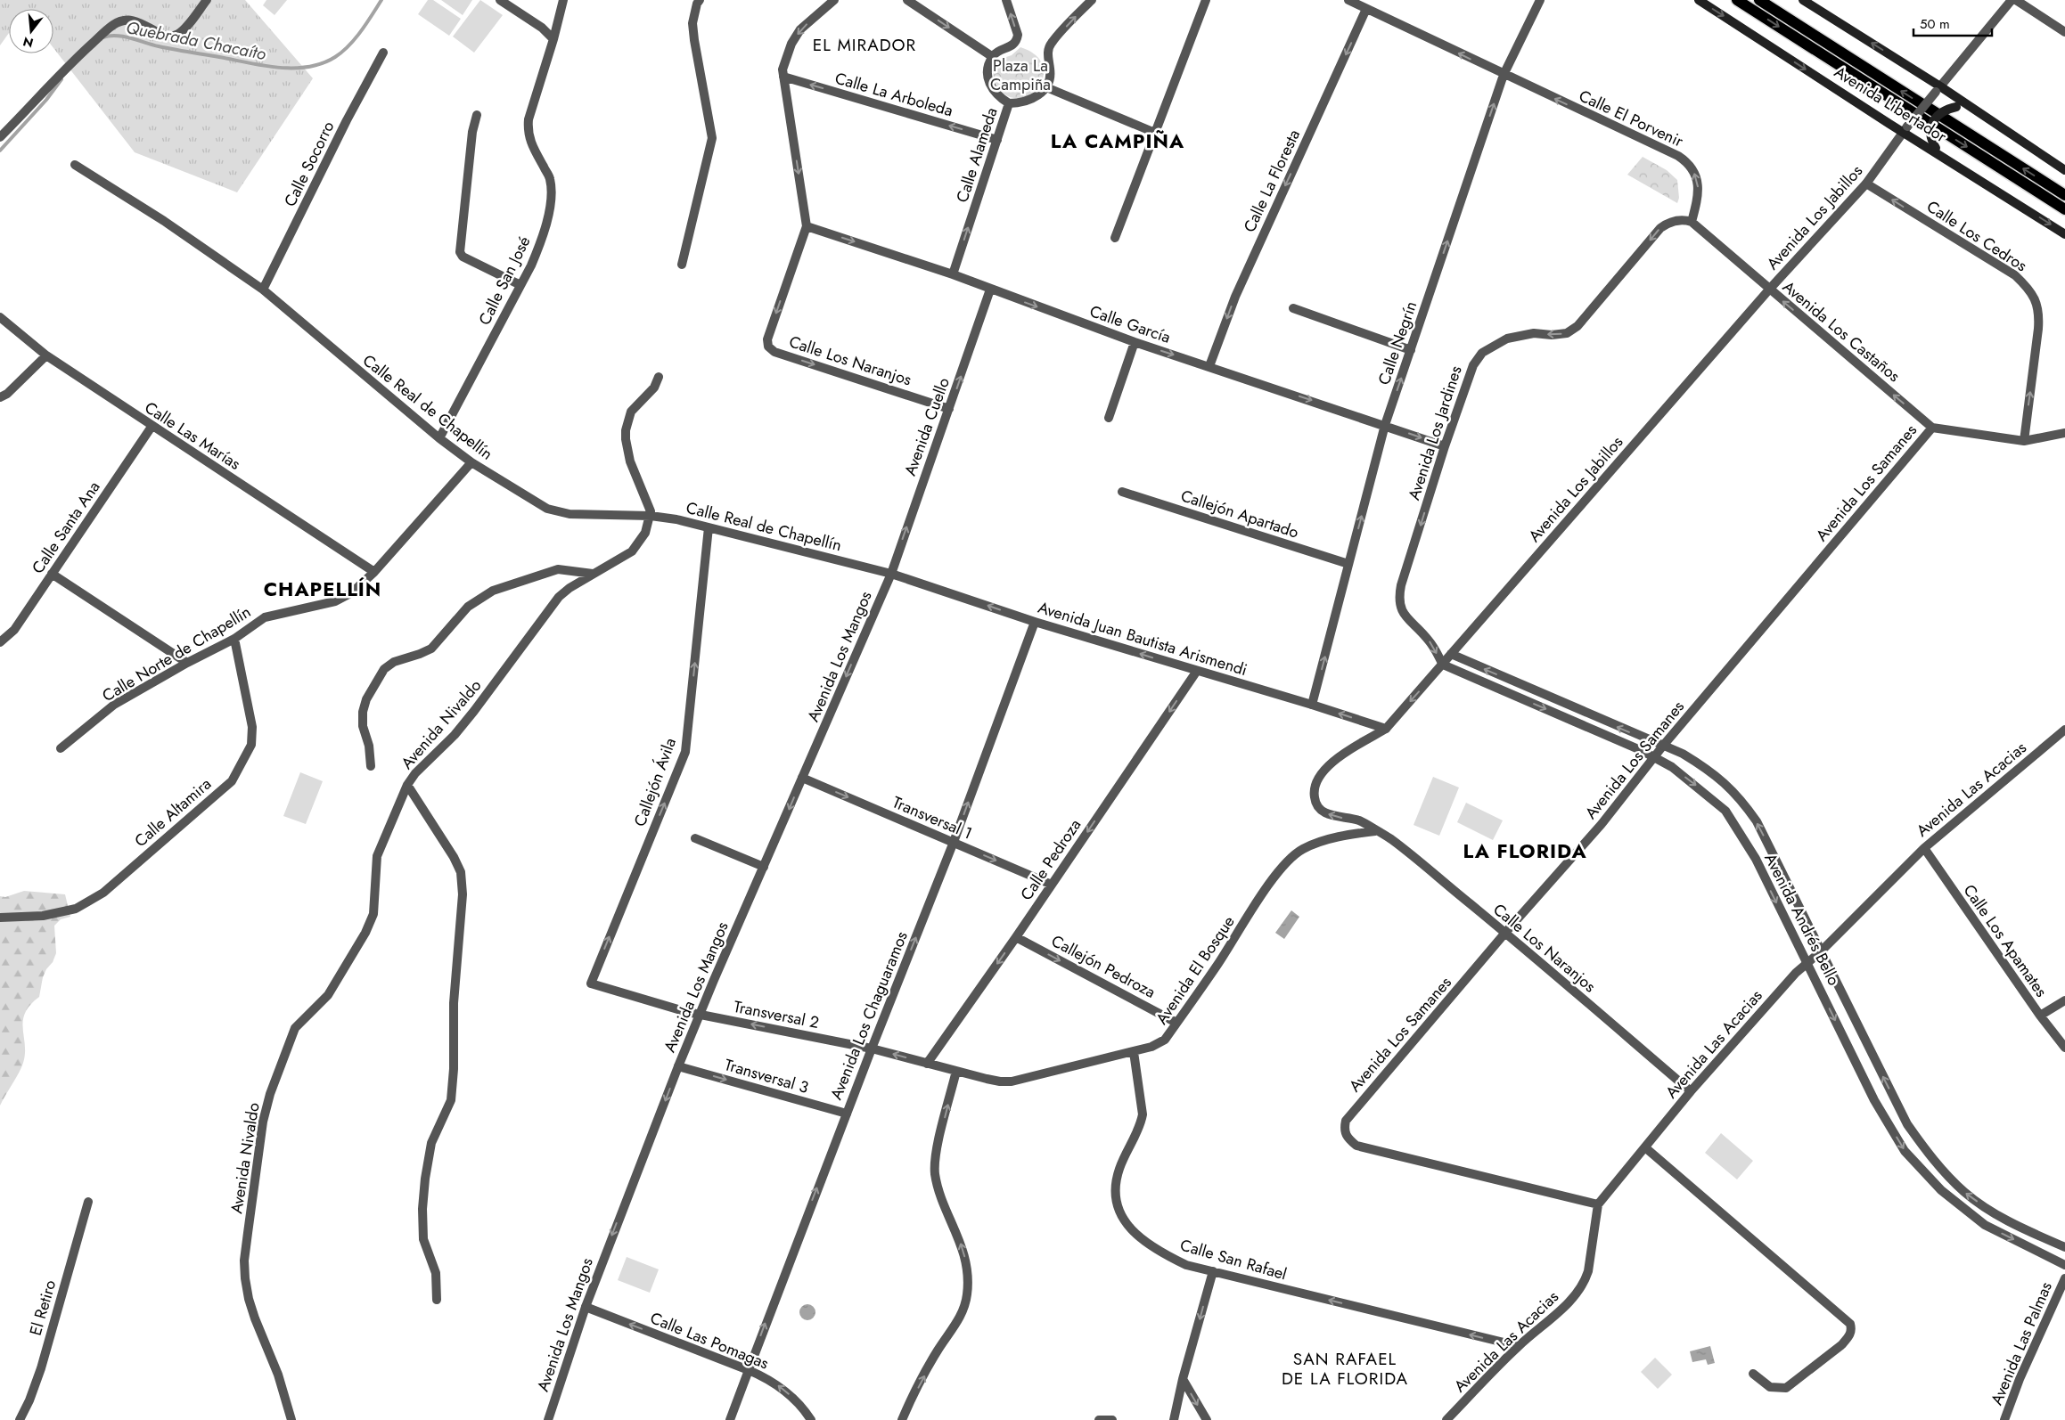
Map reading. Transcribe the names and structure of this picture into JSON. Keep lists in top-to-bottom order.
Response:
{
  "streets": {
    "main road": ["Avenida Libertador"],
    "street": [
      "Calle La Arboleda",
      "Calle El Porvenir",
      "Calle Alameda",
      "Calle Socorro",
      "Calle La Floresta",
      "Avenida Los Jabillos",
      "Calle Los Cedros",
      "Calle San José",
      "Calle García",
      "Avenida Los Castaños",
      "Calle Negrín",
      "Calle Los Naranjos",
      "Calle Real de Chapellín",
      "Avenida Cuello",
      "Avenida Los Jardines",
      "Calle Las Marías",
      "Avenida Los Samanes",
      "Callejón Apartado",
      "Calle Santa Ana",
      "Avenida Juan Bautista Arismendi",
      "Calle Norte de Chapellín",
      "Avenida Los Mangos",
      "Avenida Nivaldo",
      "Callejón Ávila",
      "Avenida Las Acacias",
      "Calle Altamira",
      "Transversal 1",
      "Calle Pedroza",
      "Avenida Andrés Bello",
      "Calle Los Apamates",
      "Callejón Pedroza",
      "Avenida El Bosque",
      "Transversal 2",
      "Avenida Los Chaguaramos",
      "Transversal 3",
      "Calle San Rafael",
      "El Retiro",
      "Calle Las Pomagas",
      "Avenida Las Palmas"
    ]
  },
  "crossings": [
    ["Calle La Arboleda", "Calle Alameda"],
    ["Avenida Libertador", "Avenida Los Jabillos"],
    ["Calle El Porvenir", "Calle La Floresta"],
    ["Calle El Porvenir", "Avenida Los Castaños"],
    ["Calle El Porvenir", "Calle Negrín"],
    ["Calle El Porvenir", "Avenida Los Jardines"],
    ["Calle Alameda", "Calle García"],
    ["Calle Socorro", "Calle Real de Chapellín"],
    ["Calle La Floresta", "Calle García"],
    ["Avenida Los Jabillos", "Calle Los Cedros"],
    ["Avenida Los Jabillos", "Avenida Los Castaños"],
    ["Avenida Los Jabillos", "Calle Los Naranjos"],
    ["Avenida Los Jabillos", "Avenida Los Jardines"],
    ["Avenida Los Jabillos", "Avenida Juan Bautista Arismendi"],
    ["Avenida Los Jabillos", "Avenida Andrés Bello"],
    ["Avenida Los Jabillos", "Avenida El Bosque"],
    ["Calle Los Cedros", "Avenida Los Samanes"],
    ["Calle San José", "Calle Real de Chapellín"],
    ["Calle García", "Calle Negrín"],
    ["Calle García", "Calle Los Naranjos"],
    ["Calle García", "Avenida Cuello"],
    ["Calle García", "Avenida Los Jardines"],
    ["Avenida Los Castaños", "Avenida Los Jardines"],
    ["Avenida Los Castaños", "Avenida Los Samanes"],
    ["Calle Negrín", "Callejón Apartado"],
    ["Calle Negrín", "Avenida Juan Bautista Arismendi"],
    ["Calle Los Naranjos", "Avenida Cuello"],
    ["Calle Los Naranjos", "Avenida Los Samanes"],
    ["Calle Los Naranjos", "Avenida Las Acacias"],
    ["Calle Los Naranjos", "Avenida El Bosque"],
    ["Calle Real de Chapellín", "Avenida Cuello"],
    ["Calle Real de Chapellín", "Avenida Juan Bautista Arismendi"],
    ["Calle Real de Chapellín", "Calle Norte de Chapellín"],
    ["Calle Real de Chapellín", "Avenida Los Mangos"],
    ["Calle Real de Chapellín", "Avenida Nivaldo"],
    ["Calle Real de Chapellín", "Callejón Ávila"],
    ["Avenida Cuello", "Avenida Juan Bautista Arismendi"],
    ["Avenida Cuello", "Avenida Los Mangos"],
    ["Avenida Los Jardines", "Avenida Andrés Bello"],
    ["Calle Las Marías", "Calle Santa Ana"],
    ["Calle Las Marías", "Calle Norte de Chapellín"],
    ["Avenida Los Samanes", "Avenida Las Acacias"],
    ["Avenida Los Samanes", "Avenida Andrés Bello"],
    ["Avenida Juan Bautista Arismendi", "Avenida Los Mangos"],
    ["Avenida Juan Bautista Arismendi", "Calle Pedroza"],
    ["Avenida Juan Bautista Arismendi", "Avenida Los Chaguaramos"],
    ["Calle Norte de Chapellín", "Calle Altamira"],
    ["Avenida Los Mangos", "Transversal 1"],
    ["Avenida Los Mangos", "Transversal 2"],
    ["Avenida Los Mangos", "Transversal 3"],
    ["Avenida Los Mangos", "Calle Las Pomagas"],
    ["Callejón Ávila", "Transversal 2"],
    ["Avenida Las Acacias", "Avenida Andrés Bello"],
    ["Avenida Las Acacias", "Calle Los Apamates"],
    ["Avenida Las Acacias", "Calle San Rafael"],
    ["Transversal 1", "Calle Pedroza"],
    ["Transversal 1", "Avenida Los Chaguaramos"],
    ["Calle Pedroza", "Callejón Pedroza"],
    ["Calle Pedroza", "Transversal 2"],
    ["Callejón Pedroza", "Avenida El Bosque"],
    ["Avenida El Bosque", "Transversal 2"],
    ["Avenida El Bosque", "Calle San Rafael"],
    ["Transversal 2", "Avenida Los Chaguaramos"],
    ["Avenida Los Chaguaramos", "Transversal 3"],
    ["Avenida Los Chaguaramos", "Calle Las Pomagas"]
  ],
  "one_way": [
    "Calle La Arboleda",
    "Calle El Porvenir",
    "Calle Alameda",
    "Calle La Floresta",
    "Calle Los Cedros",
    "Calle García",
    "Avenida Los Castaños",
    "Calle Negrín",
    "Avenida Cuello",
    "Avenida Los Jardines",
    "Avenida Juan Bautista Arismendi",
    "Avenida Los Mangos",
    "Callejón Ávila",
    "Transversal 1",
    "Calle Pedroza",
    "Callejón Pedroza",
    "Transversal 2",
    "Avenida Los Chaguaramos",
    "Transversal 3",
    "Calle San Rafael",
    "Calle Las Pomagas"
  ],
  "districts": [
    "EL MIRADOR",
    "LA CAMPIÑA",
    "CHAPELLÍN",
    "LA FLORIDA",
    "SAN RAFAEL DE LA FLORIDA"
  ],
  "water": ["Quebrada Chacaíto"],
  "parks": ["Plaza La Campiña"],
  "scale_bar": "50 m",
  "north": "bottom"
}
